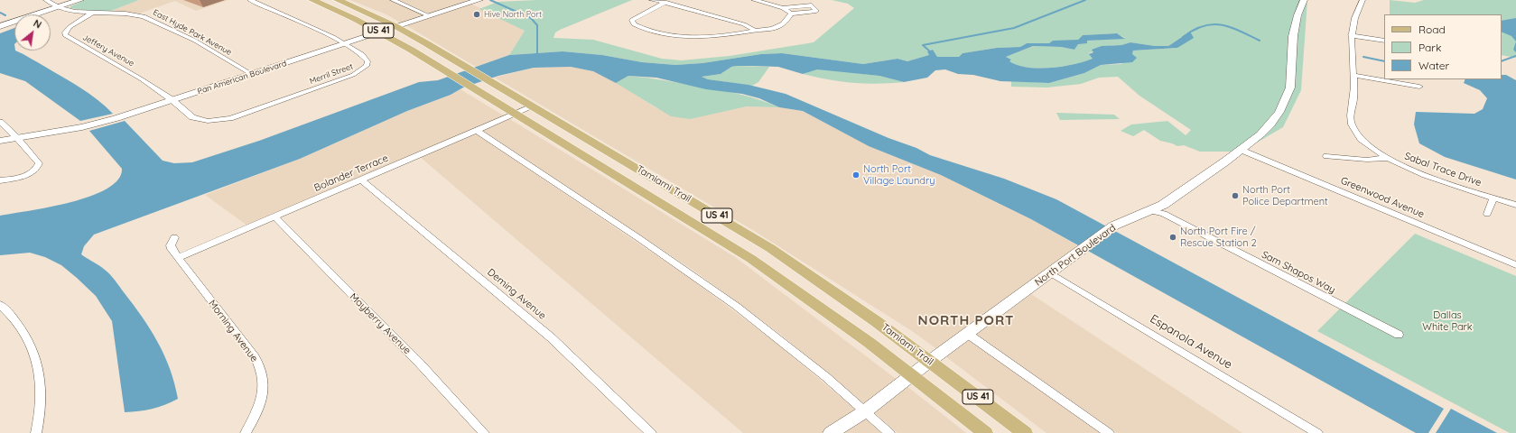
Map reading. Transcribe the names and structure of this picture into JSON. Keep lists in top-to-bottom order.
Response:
{
  "streets": {
    "main road": ["US 41", "Tamiami Trail"],
    "street": [
      "East Hyde Park Avenue",
      "Jeffery Avenue",
      "Merril Street",
      "Pan American Boulevard",
      "Sabal Trace Drive",
      "Bolander Terrace",
      "Greenwood Avenue",
      "North Port Boulevard",
      "Sam Shapos Way",
      "Deming Avenue",
      "Mayberry Avenue",
      "Morning Avenue",
      "Espanola Avenue"
    ]
  },
  "crossings": [
    ["East Hyde Park Avenue", "Jeffery Avenue"],
    ["East Hyde Park Avenue", "Pan American Boulevard"],
    ["Jeffery Avenue", "Merril Street"],
    ["Jeffery Avenue", "Pan American Boulevard"],
    ["Merril Street", "Pan American Boulevard"],
    ["Pan American Boulevard", "Tamiami Trail"],
    ["Bolander Terrace", "Tamiami Trail"],
    ["Bolander Terrace", "Deming Avenue"],
    ["Bolander Terrace", "Mayberry Avenue"],
    ["Bolander Terrace", "Morning Avenue"],
    ["Tamiami Trail", "North Port Boulevard"],
    ["Greenwood Avenue", "North Port Boulevard"],
    ["North Port Boulevard", "Sam Shapos Way"],
    ["North Port Boulevard", "Espanola Avenue"]
  ],
  "districts": ["NORTH PORT"],
  "parks": ["Dallas White Park"],
  "places": [
    "Hive North Port",
    "North Port Village Laundry",
    "North Port Police Department",
    "North Port Fire / Rescue Station 2"
  ],
  "legend": ["Road", "Park", "Water"],
  "north": "top right"
}
